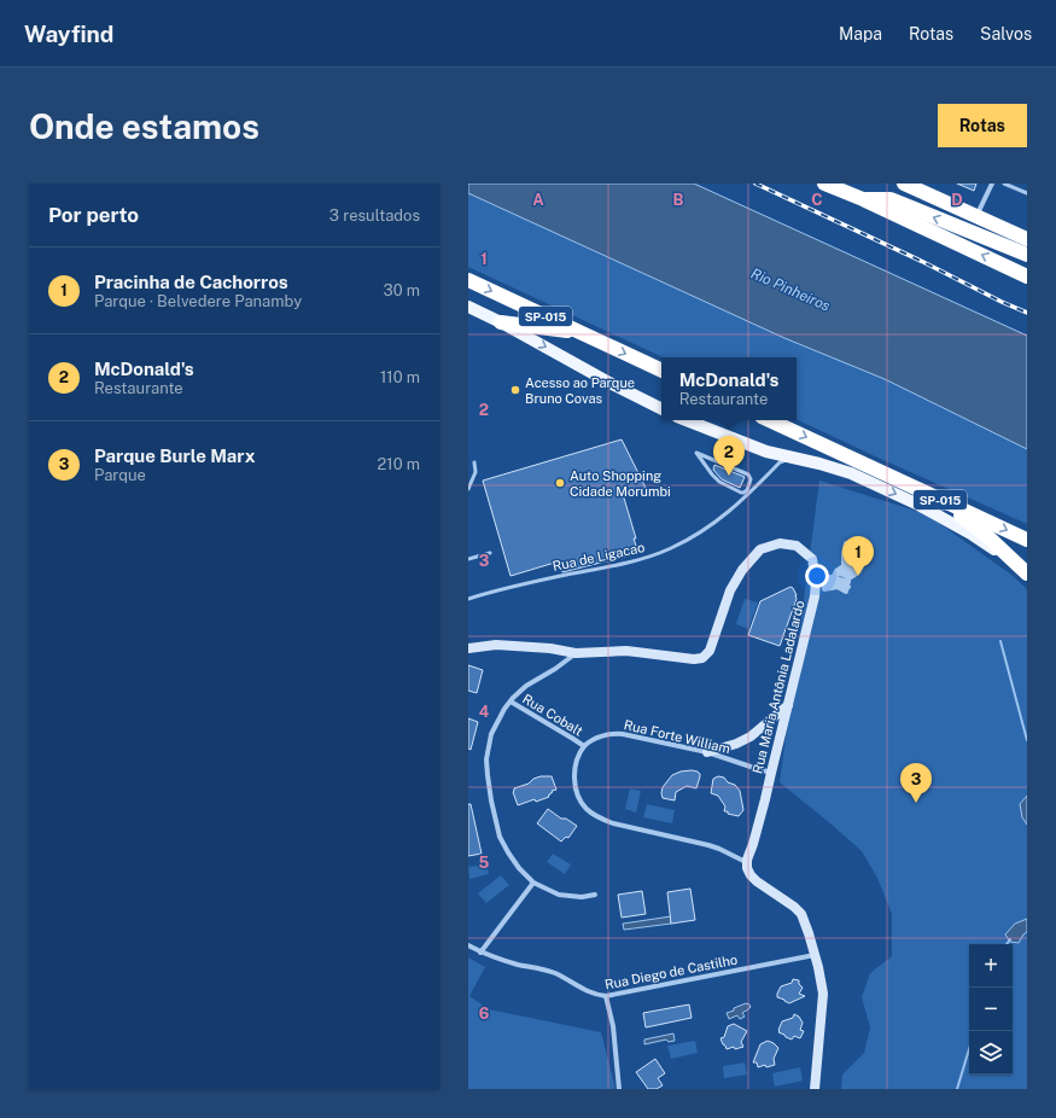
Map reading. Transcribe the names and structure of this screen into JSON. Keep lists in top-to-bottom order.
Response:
{
  "streets": {
    "highway": ["SP-015"],
    "street": [
      "Rua Maria Antônia Ladalardo",
      "Rua Cobalt",
      "Rua Forte William",
      "Rua Diego de Castilho"
    ],
    "lane": ["Rua de Ligacao"]
  },
  "crossings": [
    ["Rua Maria Antônia Ladalardo", "Rua Forte William"],
    ["Rua Cobalt", "Rua Forte William"]
  ],
  "water": ["Rio Pinheiros"],
  "places": ["Acesso ao Parque Bruno Covas", "Auto Shopping Cidade Morumbi"],
  "page": {
    "header": "Wayfind",
    "nav": ["Mapa", "Rotas", "Salvos"],
    "buttons": "Rotas",
    "title": "Onde estamos",
    "heading": ["Por perto", "3 resultados"],
    "list": [
      {
        "mark": "1",
        "name": "Pracinha de Cachorros",
        "note": "Parque · Belvedere Panamby",
        "value": "30 m"
      },
      {
        "mark": "2",
        "name": "McDonald's",
        "note": "Restaurante",
        "value": "110 m"
      },
      {
        "mark": "3",
        "name": "Parque Burle Marx",
        "note": "Parque",
        "value": "210 m"
      }
    ],
    "popup": ["McDonald's", "Restaurante"],
    "pins": ["2", "1", "3"],
    "map_buttons": ["+", "−"]
  },
  "grid": {
    "columns": [
      "A",
      "B",
      "C",
      "D"
    ],
    "rows": [
      "1",
      "2",
      "3",
      "4",
      "5",
      "6"
    ]
  }
}
